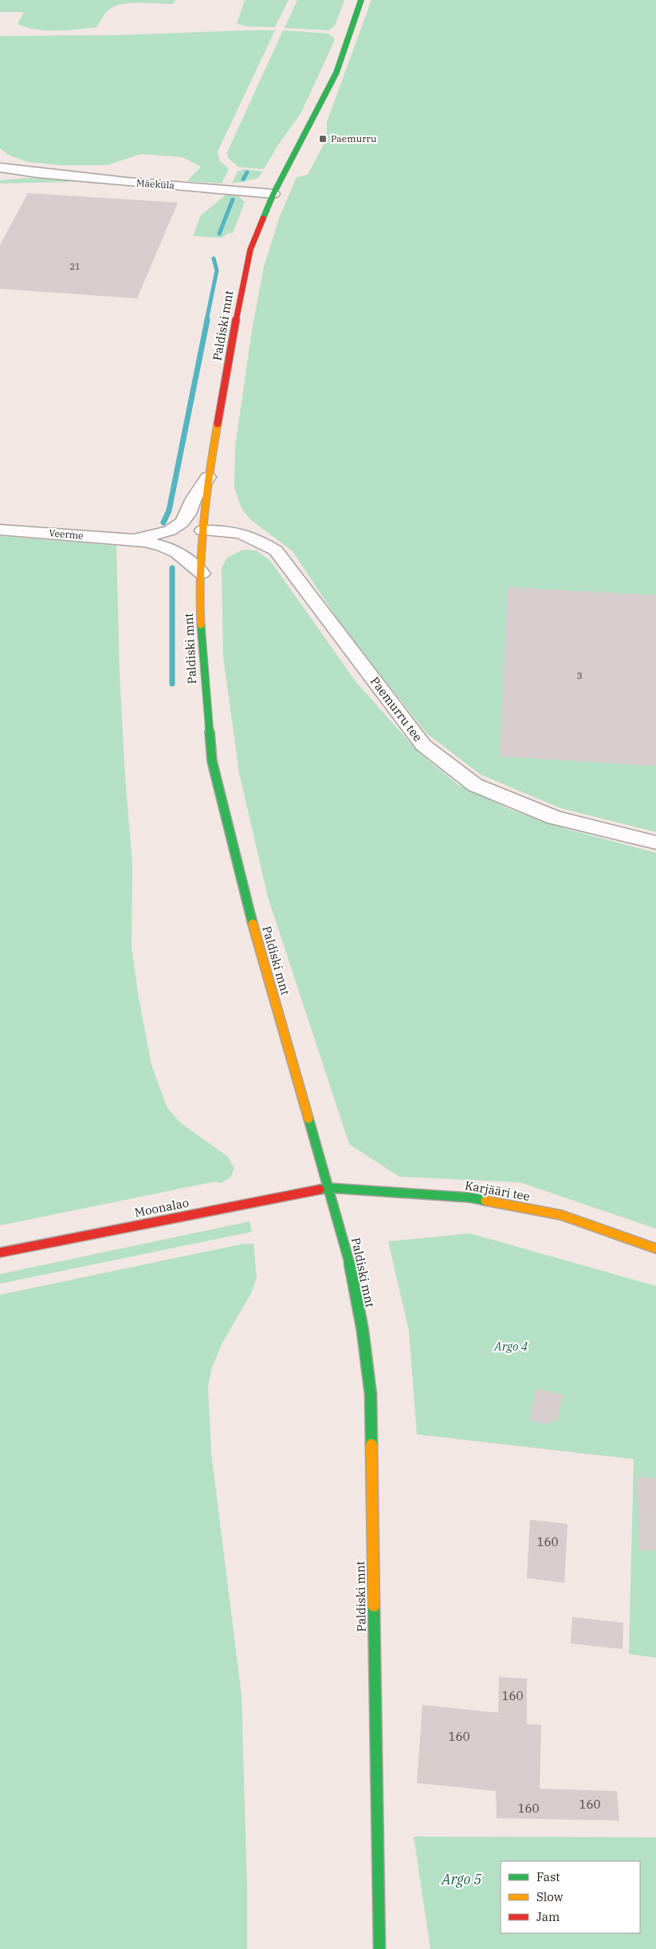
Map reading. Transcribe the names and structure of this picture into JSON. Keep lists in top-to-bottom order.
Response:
{
  "streets": {
    "main road": ["Paldiski mnt", "Karjääri tee", "Moonalao"],
    "street": ["Mäeküla", "Veerme", "Paemurru tee"]
  },
  "crossings": [
    ["Mäeküla", "Paldiski mnt"],
    ["Paldiski mnt", "Veerme"],
    ["Paldiski mnt", "Paemurru tee"],
    ["Paldiski mnt", "Karjääri tee"],
    ["Paldiski mnt", "Moonalao"],
    ["Karjääri tee", "Moonalao"]
  ],
  "parks": ["Argo 4", "Argo 5"],
  "places": {
    "transit": ["Paemurru"]
  },
  "house_numbers": [
    "21",
    "3",
    "160",
    "160",
    "160",
    "160",
    "160"
  ],
  "legend": ["Fast", "Slow", "Jam"]
}
